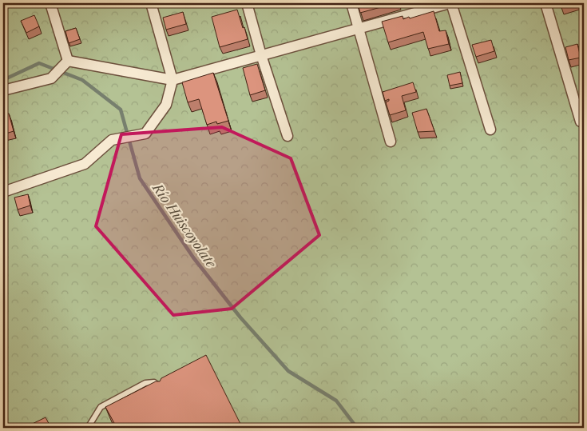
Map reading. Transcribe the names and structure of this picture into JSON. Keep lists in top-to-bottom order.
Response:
{
  "water": ["Río Huiscoyolate"]
}
